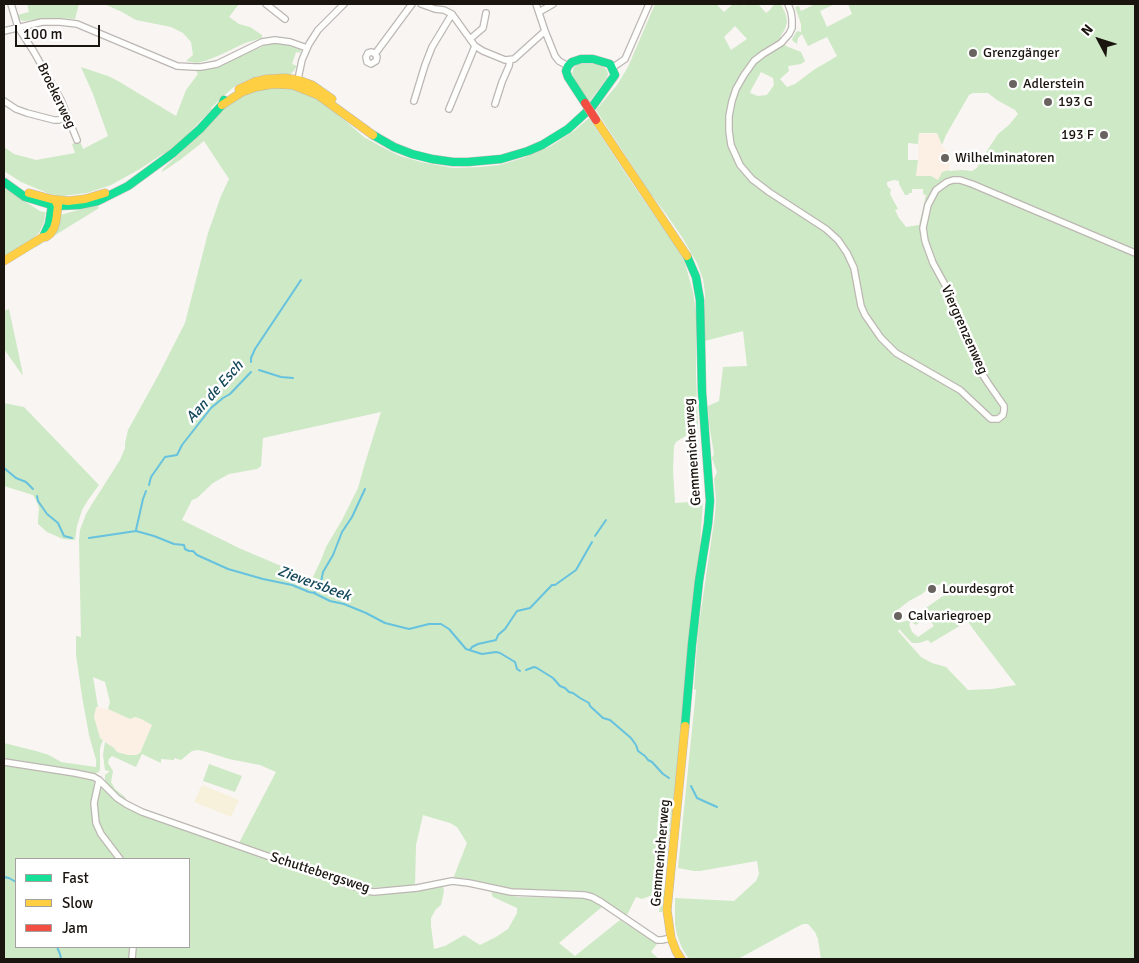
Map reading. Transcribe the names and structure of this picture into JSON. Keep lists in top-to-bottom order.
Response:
{
  "streets": {
    "main road": ["Gemmenicherweg"],
    "street": ["Broekerweg", "Viergrenzenweg", "Schuttebergsweg"]
  },
  "crossings": [
    ["Gemmenicherweg", "Schuttebergsweg"]
  ],
  "water": ["Aan de Esch", "Zieversbeek"],
  "places": [
    "Grenzgänger",
    "Adlerstein",
    "193 G",
    "193 F",
    "Wilhelminatoren",
    "Lourdesgrot",
    "Calvariegroep"
  ],
  "legend": ["Fast", "Slow", "Jam"],
  "scale_bar": "100 m",
  "north": "top left"
}
